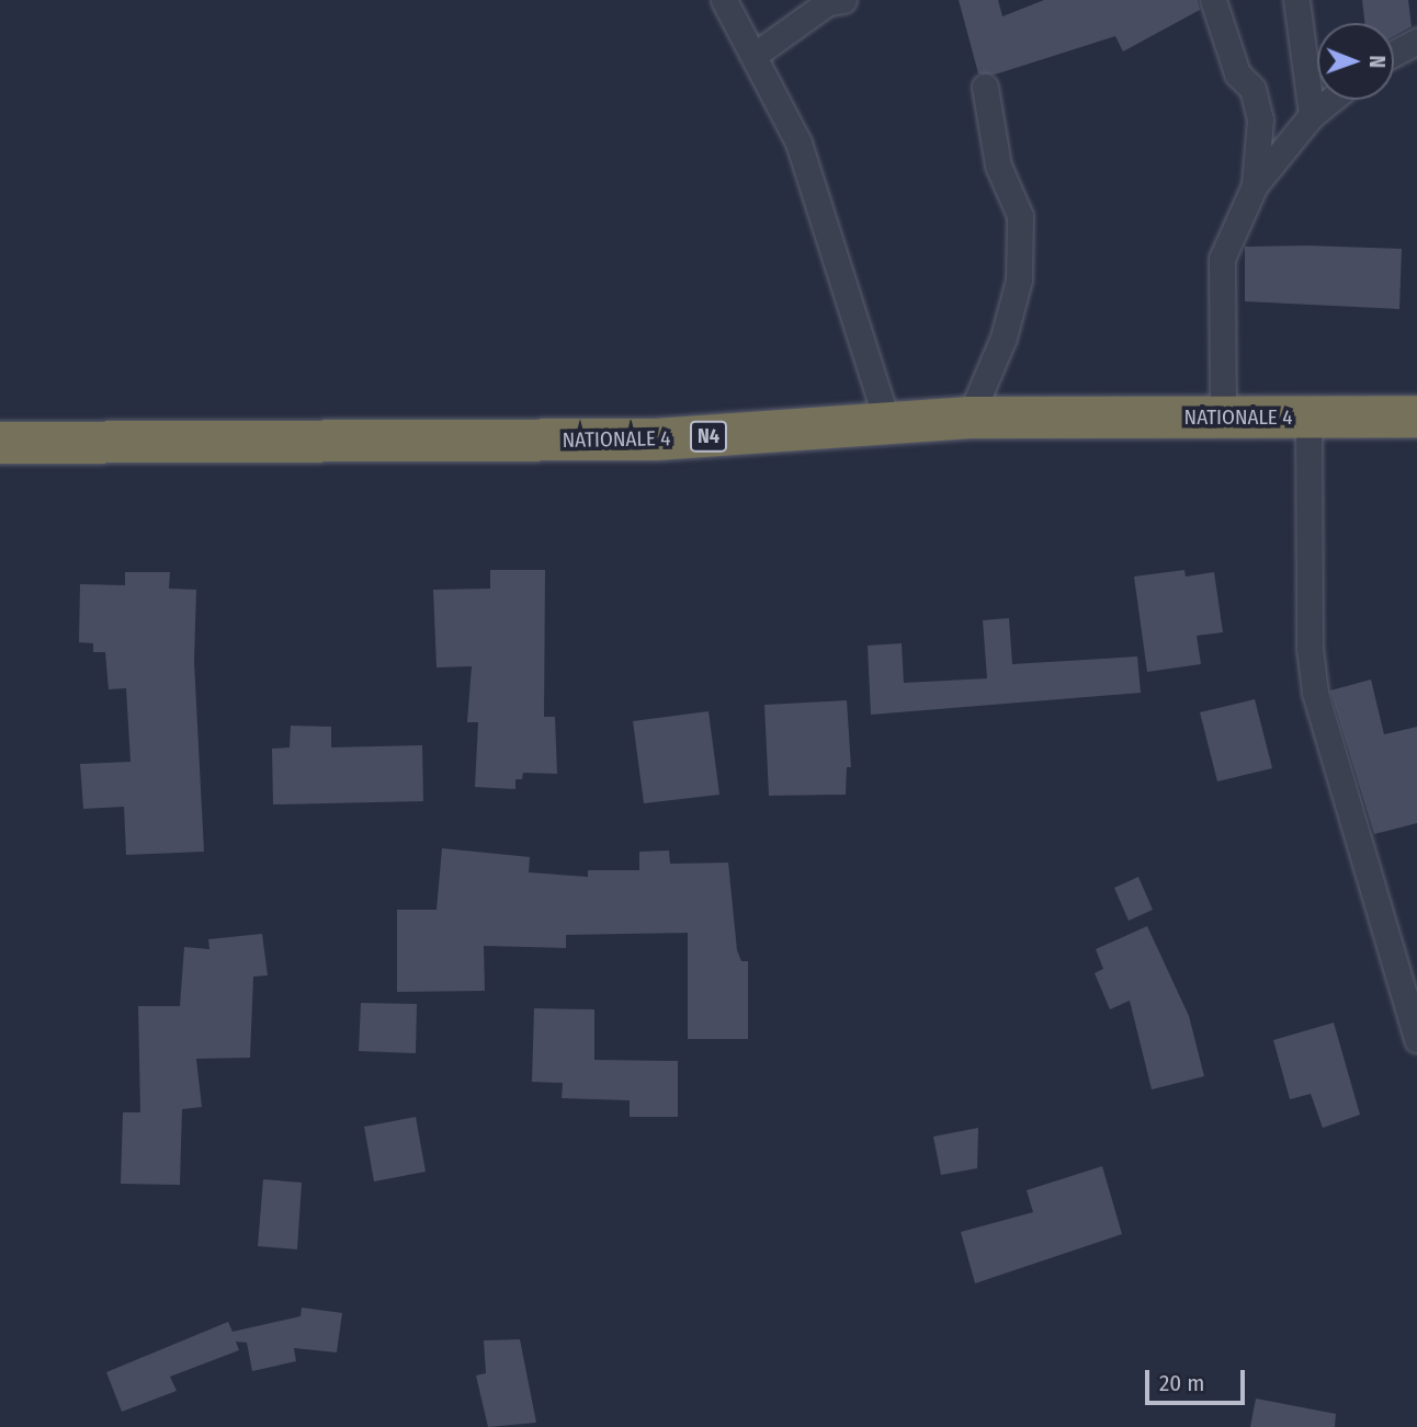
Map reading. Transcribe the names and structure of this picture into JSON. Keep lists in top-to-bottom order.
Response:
{
  "streets": {
    "highway": ["NATIONALE 4", "N4"]
  },
  "scale_bar": "20 m",
  "north": "right"
}
